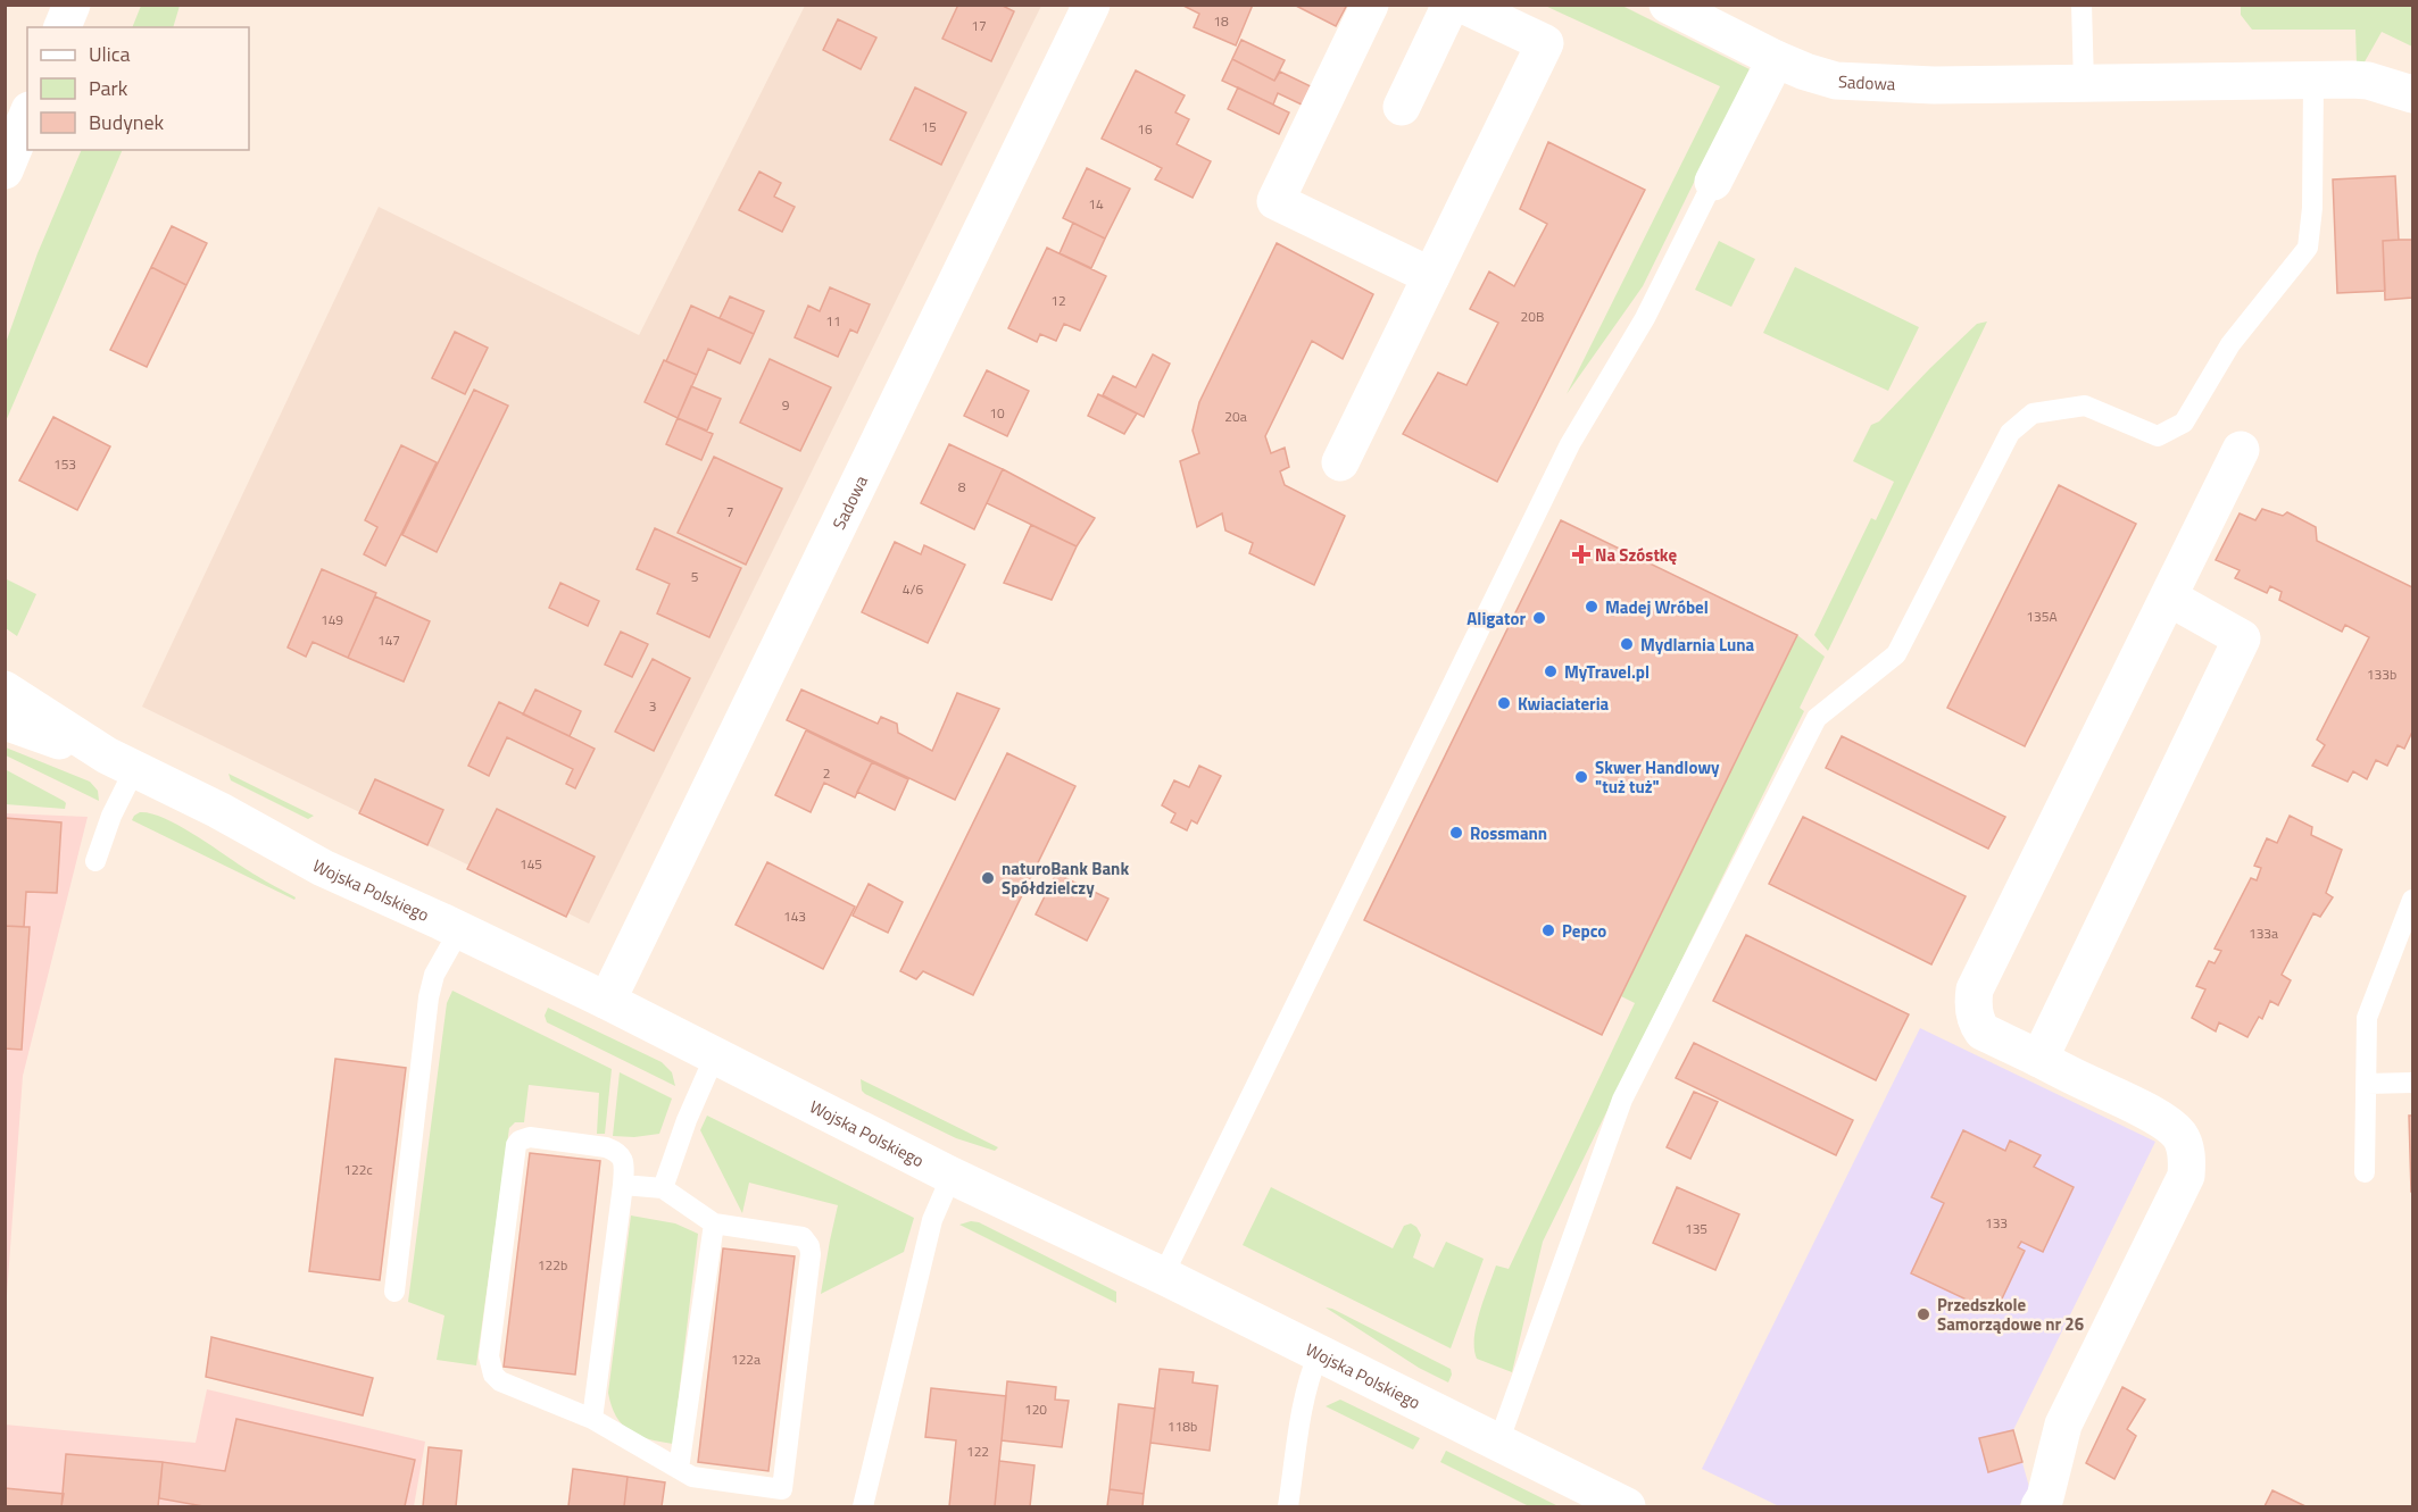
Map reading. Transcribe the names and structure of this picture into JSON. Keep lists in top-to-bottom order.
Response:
{
  "streets": {
    "street": ["Sadowa", "Wojska Polskiego"]
  },
  "crossings": [
    ["Sadowa", "Wojska Polskiego"]
  ],
  "places": {
    "health": ["Na Szóstkę"],
    "other": [
      "Madej Wróbel",
      "Aligator",
      "Mydlarnia Luna",
      "MyTravel.pl",
      "Kwiaciateria",
      "Skwer Handlowy \"tuż tuż\"",
      "Rossmann",
      "naturoBank Bank Spółdzielczy",
      "Pepco",
      "Przedszkole Samorządowe nr 26"
    ]
  },
  "house_numbers": [
    "18",
    "17",
    "15",
    "16",
    "14",
    "12",
    "20B",
    "11",
    "9",
    "10",
    "20a",
    "153",
    "8",
    "7",
    "5",
    "4/6",
    "135A",
    "149",
    "147",
    "133b",
    "3",
    "2",
    "145",
    "143",
    "133a",
    "122c",
    "133",
    "135",
    "122b",
    "122a",
    "120",
    "118b",
    "122"
  ],
  "legend": ["Ulica", "Park", "Budynek"]
}
